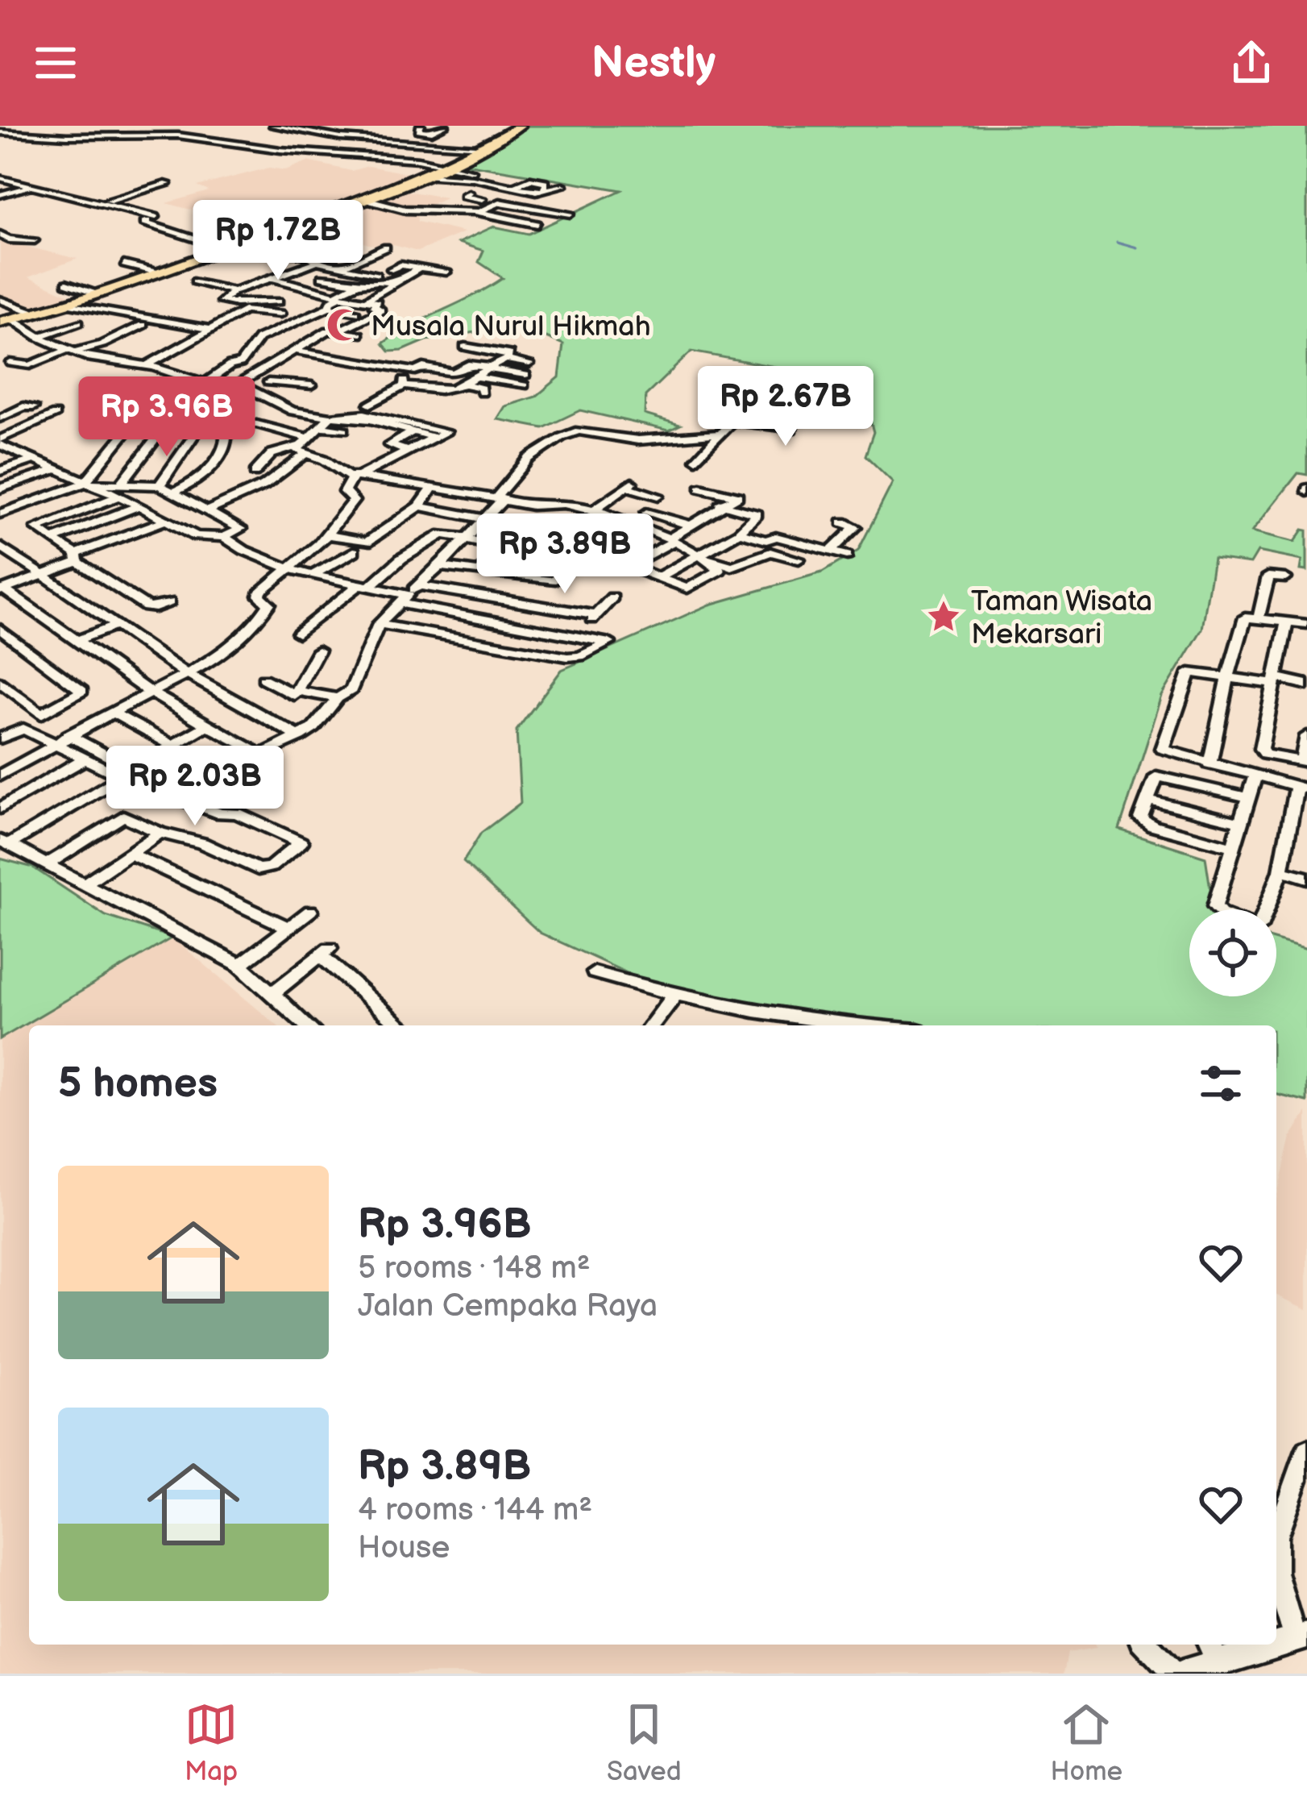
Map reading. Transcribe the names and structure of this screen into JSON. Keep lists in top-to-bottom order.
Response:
{
  "places": {
    "mosque": ["Musala Nurul Hikmah"],
    "place": ["Taman Wisata Mekarsari"]
  },
  "page": {
    "header": "Nestly",
    "price": [
      "Rp 1.72B",
      "Rp 2.67B",
      "Rp 3.96B",
      "Rp 3.89B",
      "Rp 2.03B"
    ],
    "heading": "5 homes",
    "list": [
      {
        "name": "Rp 3.96B",
        "note": "5 rooms · 148 m² · Jalan Cempaka Raya"
      },
      {
        "name": "Rp 3.89B",
        "note": "4 rooms · 144 m² · House"
      }
    ],
    "tabs": ["Map", "Saved", "Home"]
  }
}
